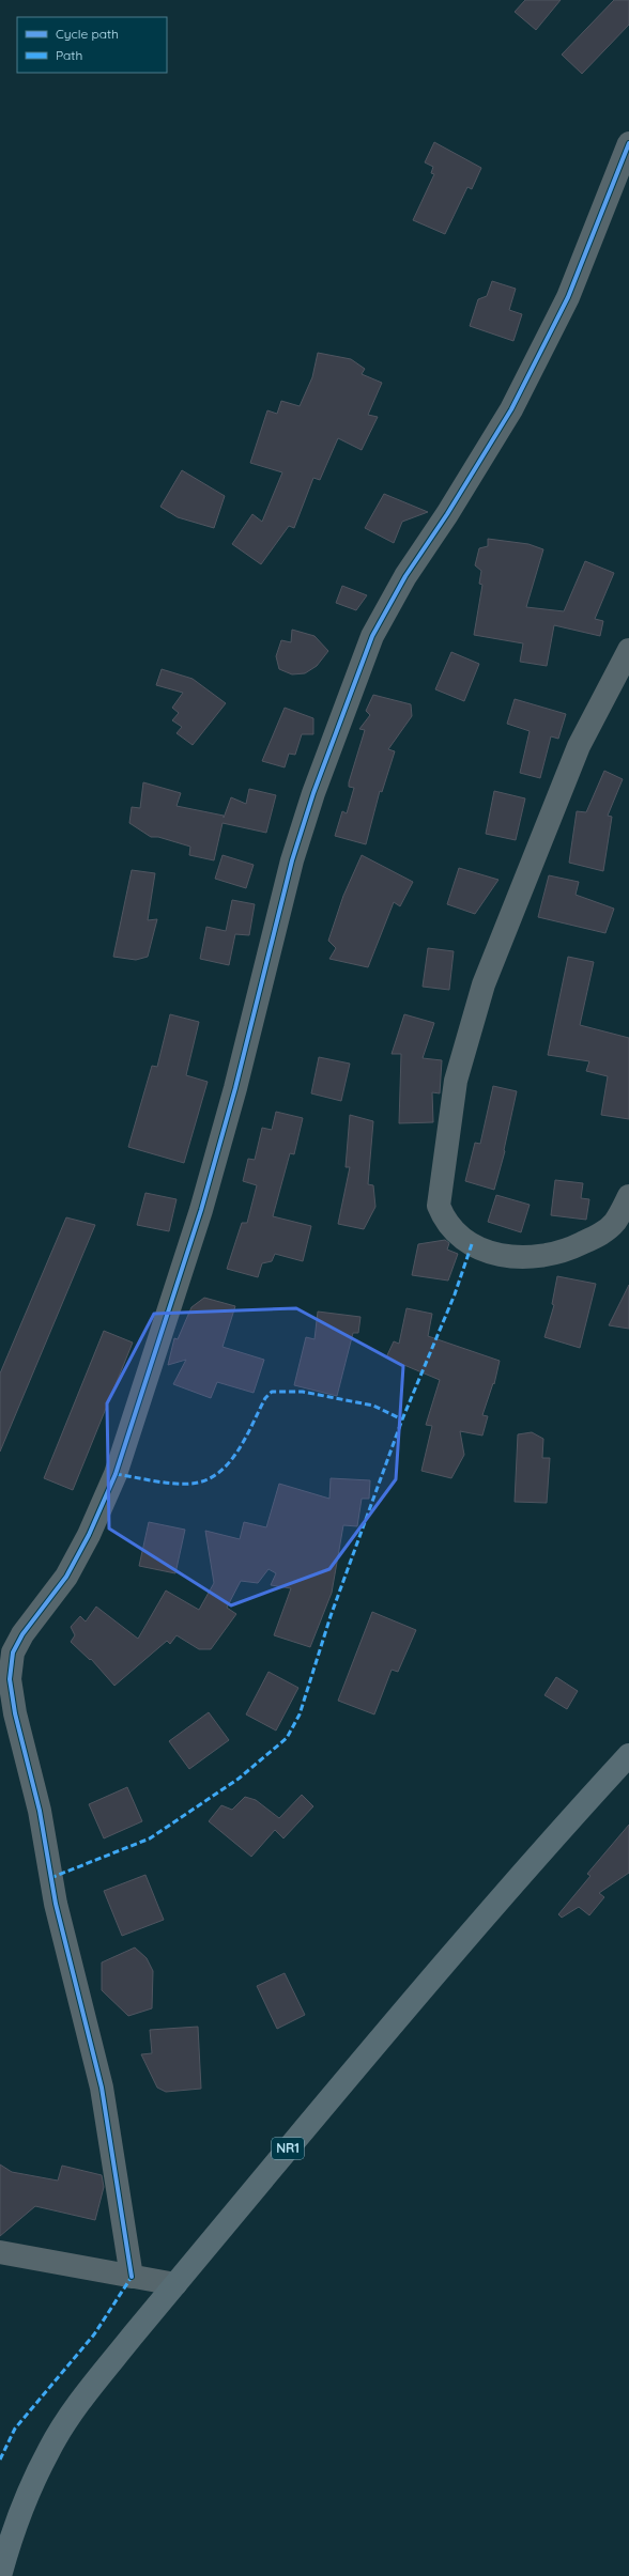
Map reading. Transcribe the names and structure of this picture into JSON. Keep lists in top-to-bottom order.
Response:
{
  "streets": {
    "highway": ["NR1"]
  },
  "legend": ["Cycle path", "Path"]
}
